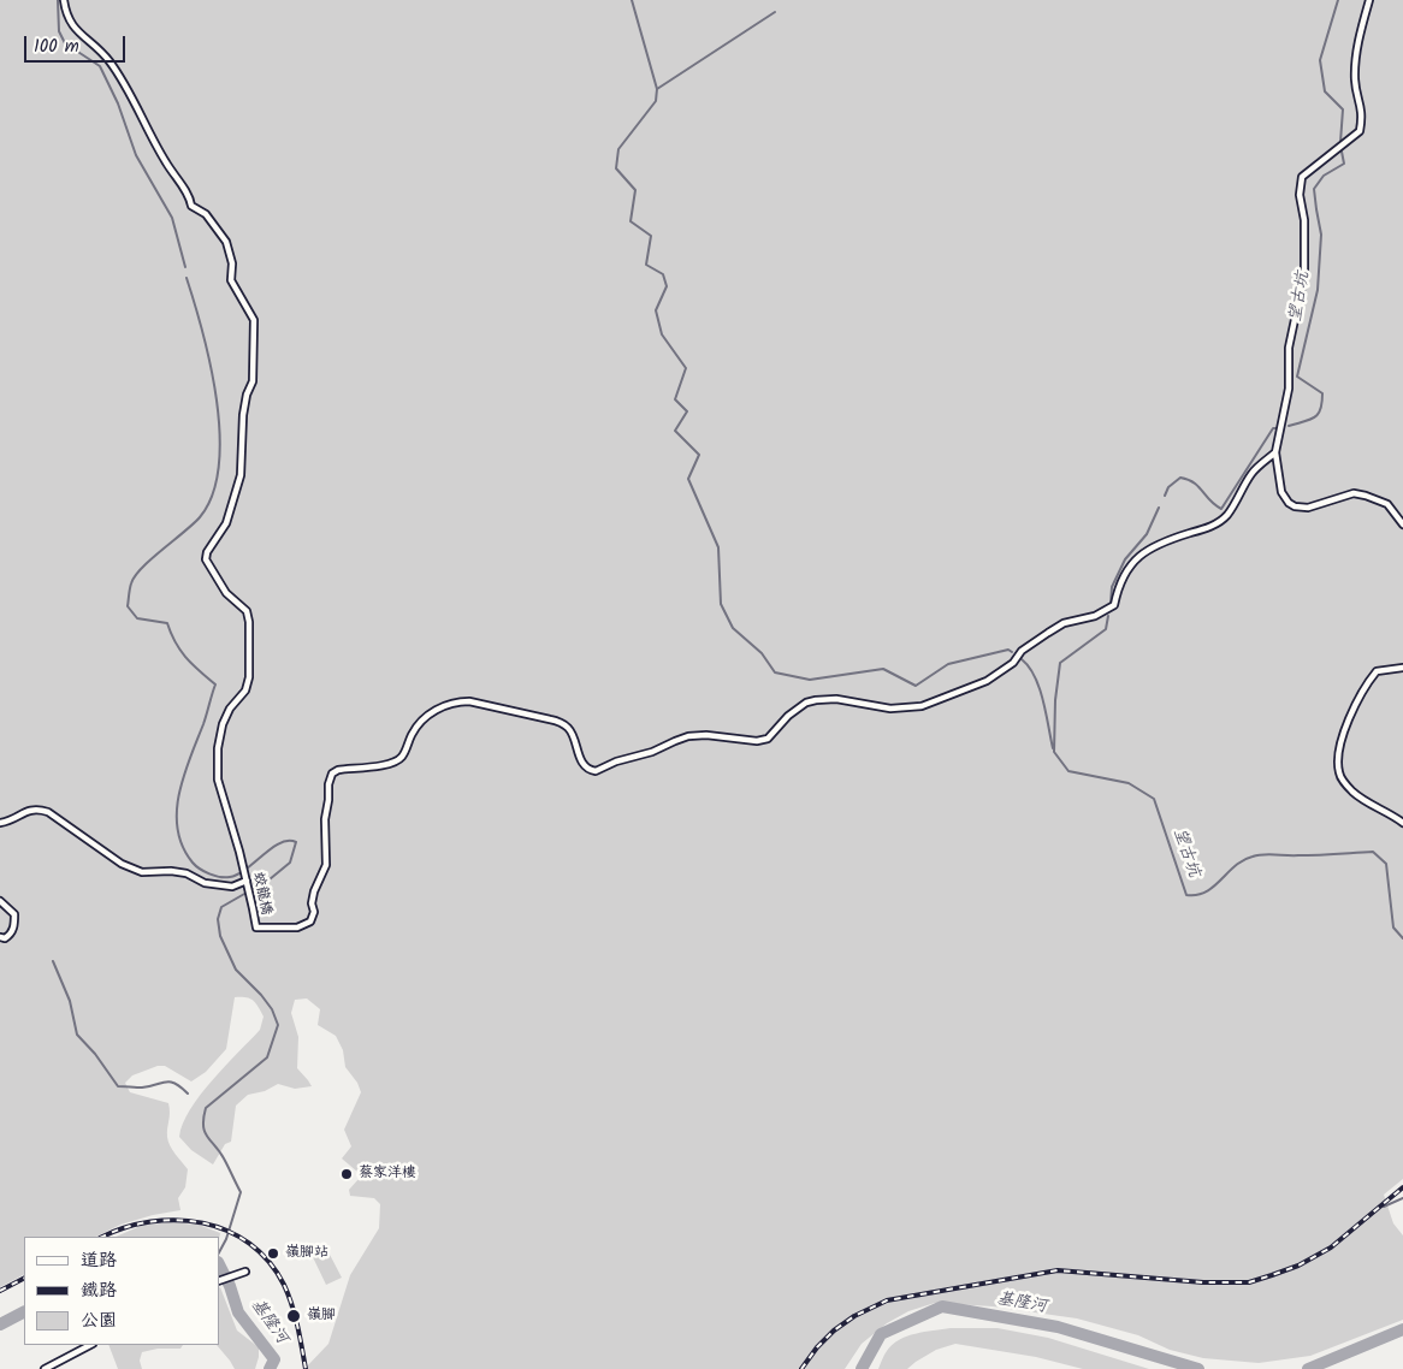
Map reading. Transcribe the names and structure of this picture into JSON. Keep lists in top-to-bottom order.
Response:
{
  "streets": {
    "street": ["蛟龍橋"]
  },
  "water": ["望古坑", "基隆河"],
  "places": ["蔡家洋樓", "嶺腳站", "嶺腳"],
  "legend": ["道路", "鐵路", "公園"],
  "scale_bar": "100 m"
}
